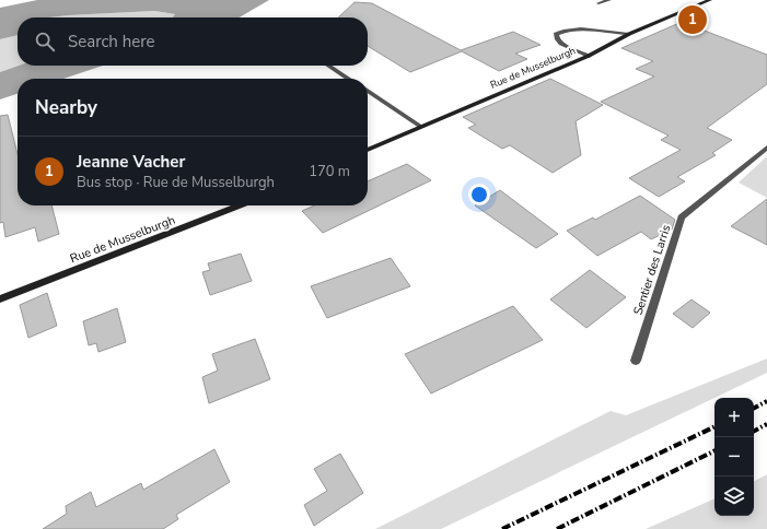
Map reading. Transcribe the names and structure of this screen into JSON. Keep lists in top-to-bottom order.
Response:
{
  "streets": {
    "street": ["Rue de Musselburgh", "Sentier des Larris"]
  },
  "page": {
    "pins": "1",
    "search": "Search here",
    "heading": "Nearby",
    "list": [
      {
        "mark": "1",
        "name": "Jeanne Vacher",
        "note": "Bus stop · Rue de Musselburgh",
        "value": "170 m"
      }
    ],
    "map_buttons": ["+", "−"]
  }
}
